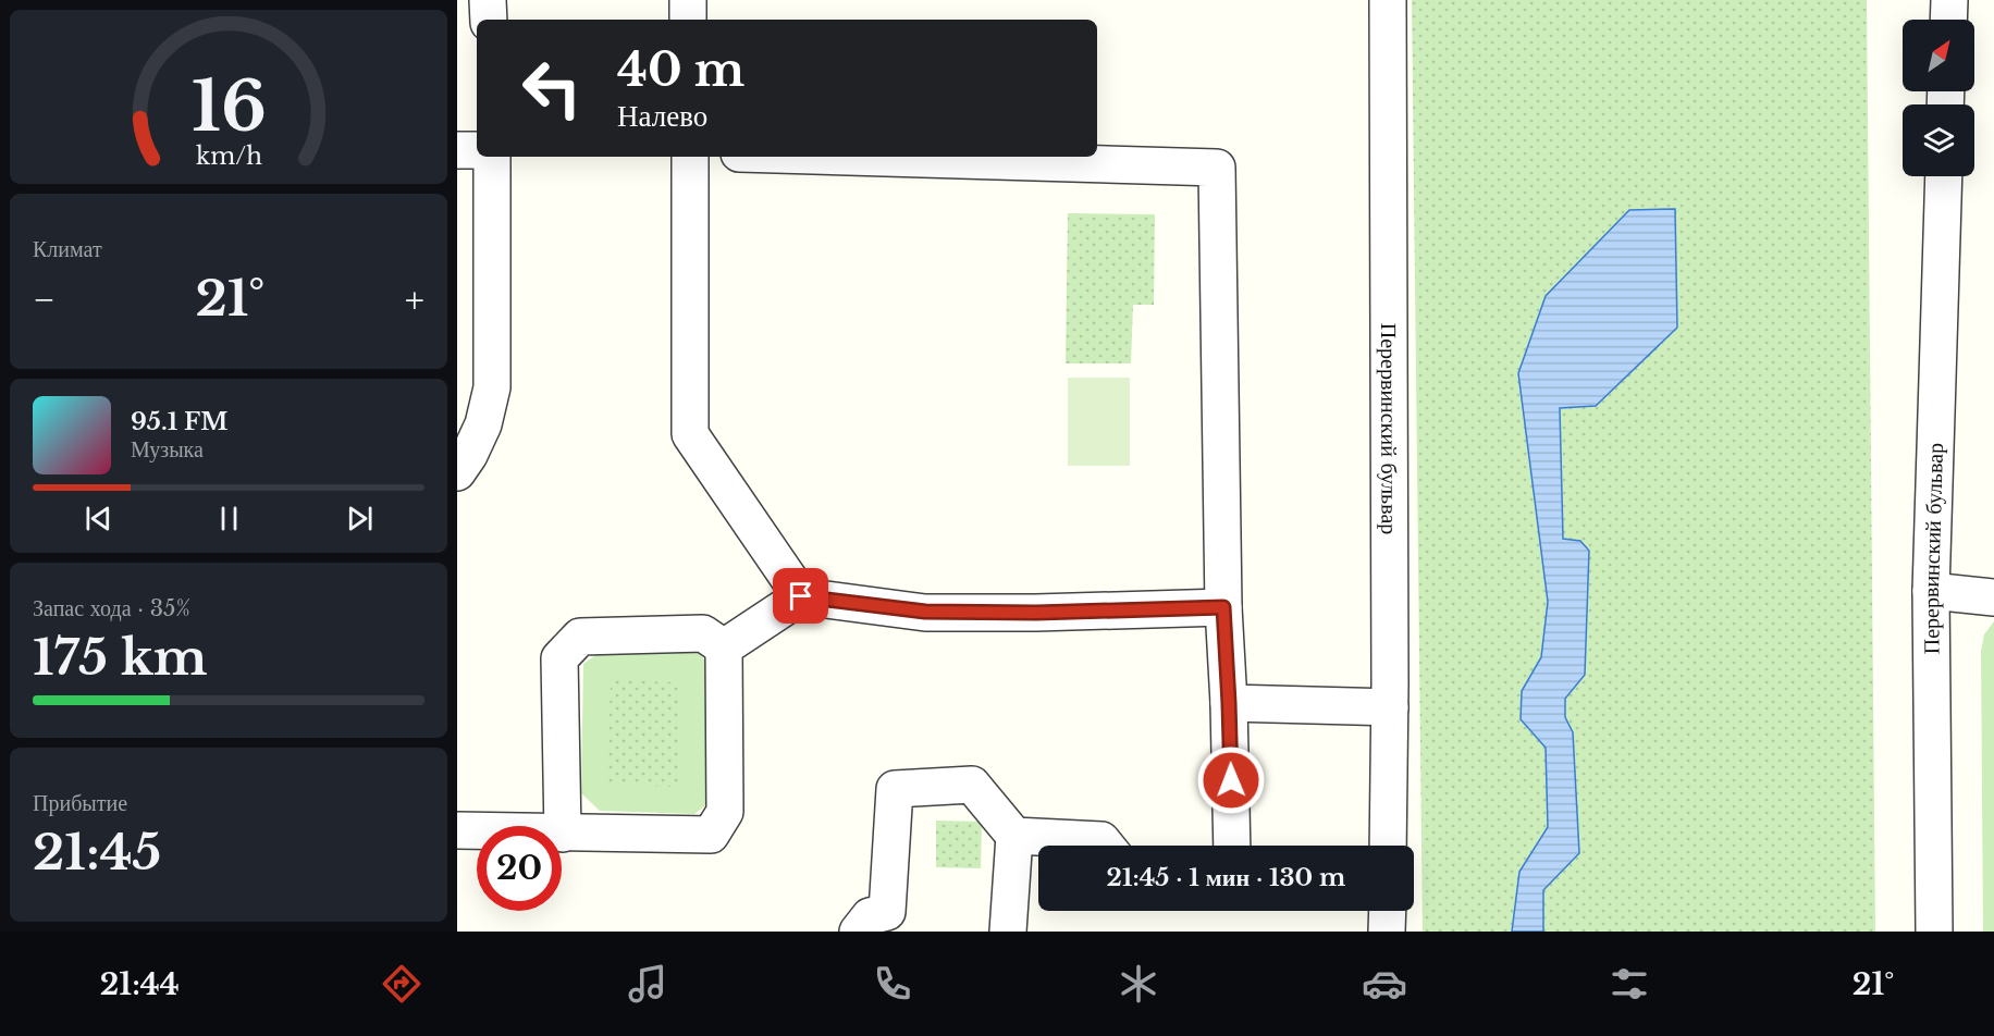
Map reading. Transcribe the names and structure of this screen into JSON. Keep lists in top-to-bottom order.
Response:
{
  "streets": {
    "street": ["Перервинский бульвар"]
  },
  "north": "top right",
  "page": {
    "turn": ["40 m", "Налево"],
    "tile": [
      "Климат",
      ["Запас хода · 35%", "175 km"],
      ["Прибытие", "21:45"]
    ],
    "heat": ["−", "21°", "+"],
    "song": ["95.1 FM", "Музыка"],
    "limit": "20",
    "trip": "21:45 · 1 мин · 130 m",
    "tabs": ["21:44", "21°"],
    "gauge": ["16", "km/h"]
  }
}
